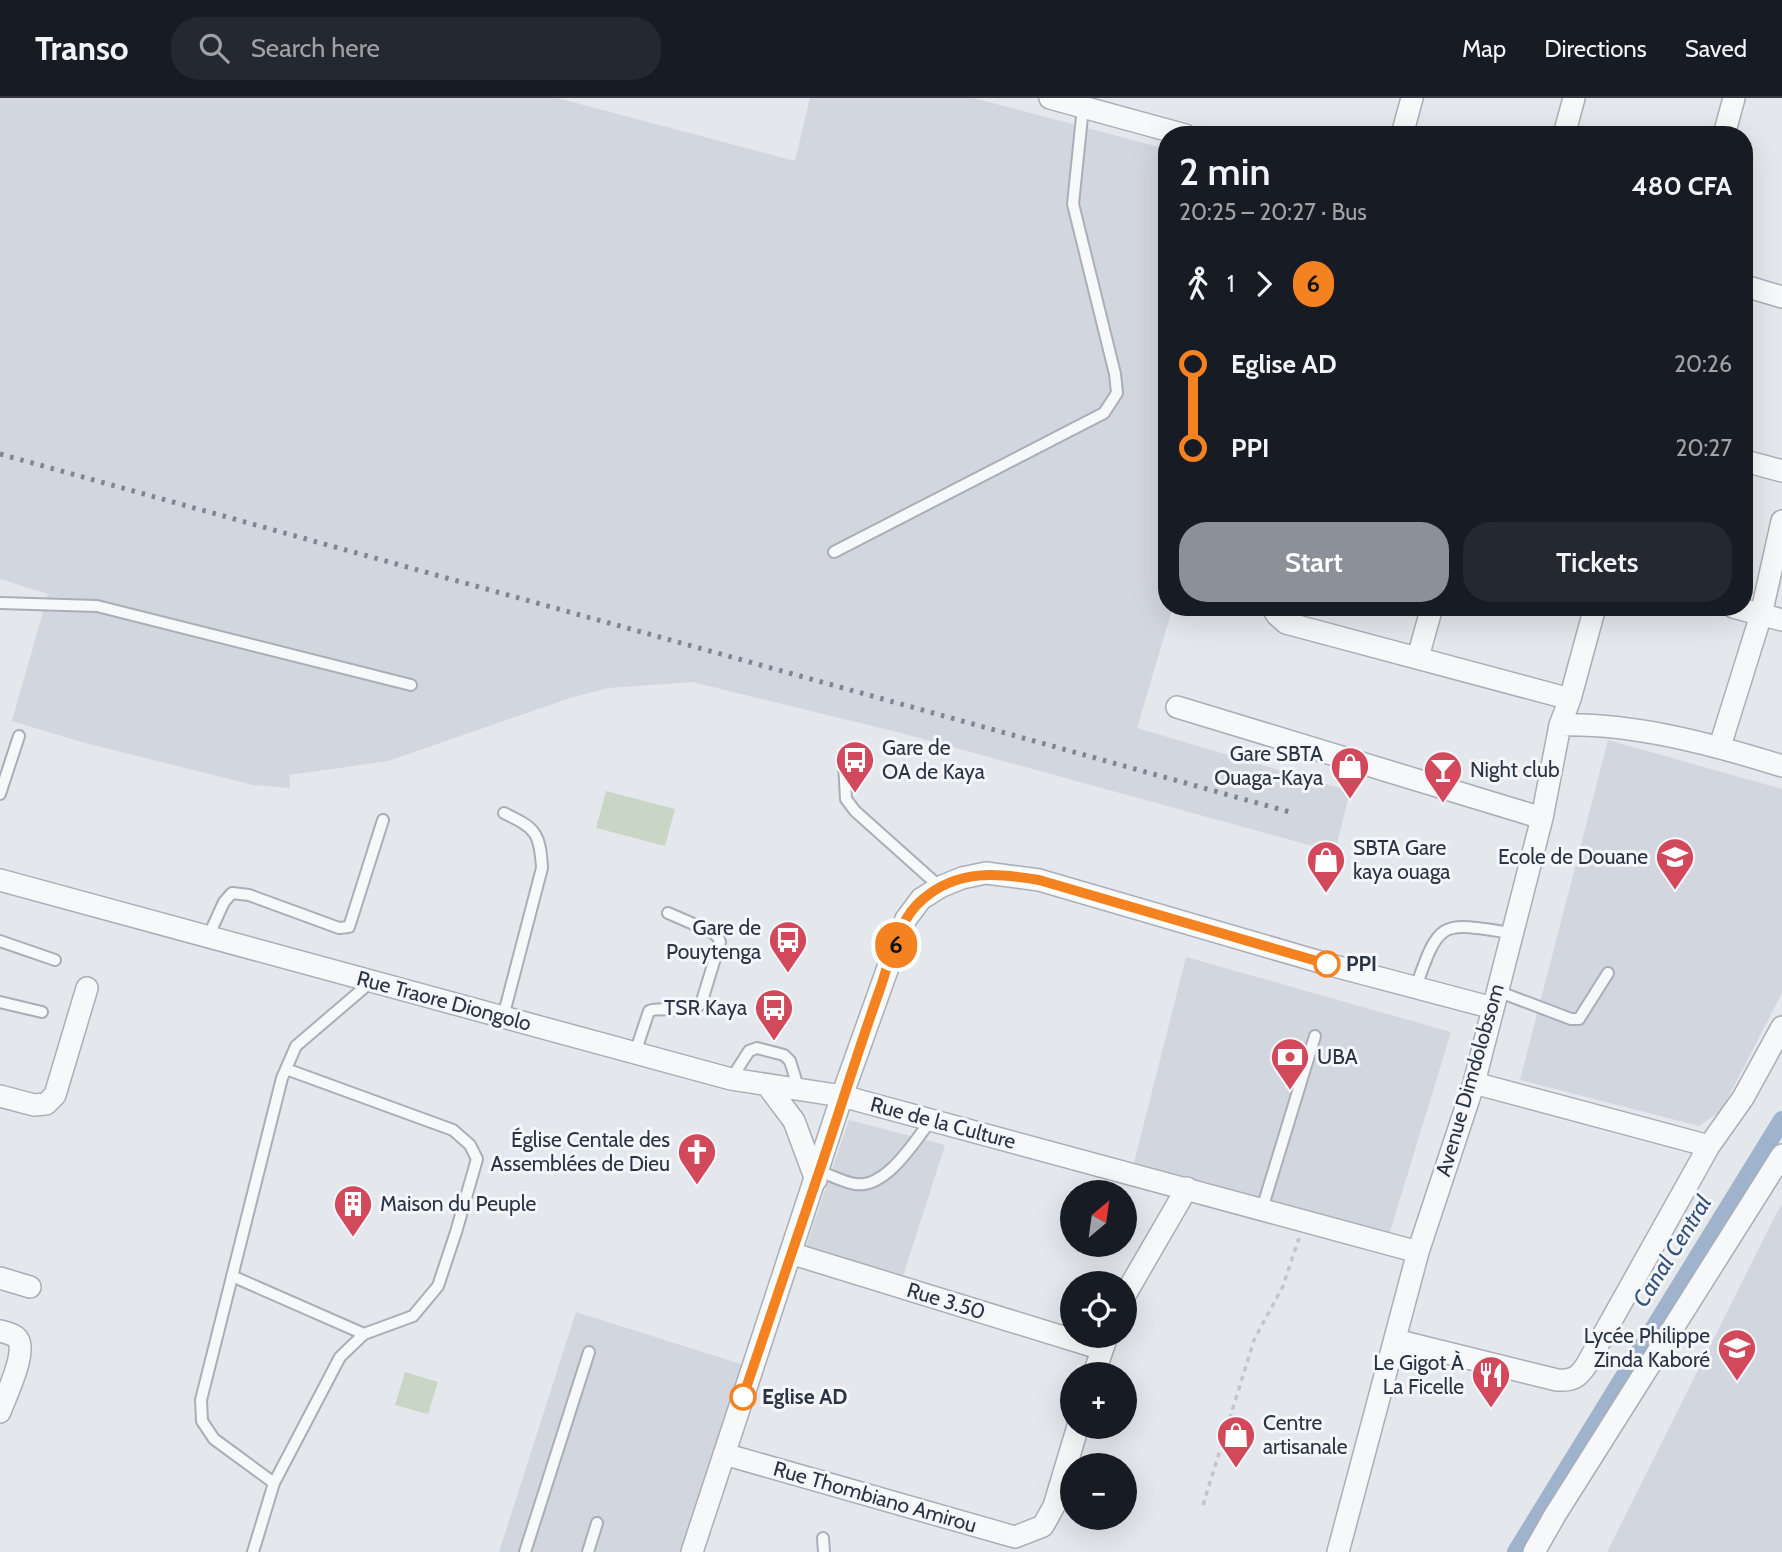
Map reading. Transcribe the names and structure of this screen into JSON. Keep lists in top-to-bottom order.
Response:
{
  "streets": {
    "street": [
      "Rue Traore Diongolo",
      "Avenue Dimdolobsom",
      "Rue de la Culture",
      "Rue 3.50",
      "Rue Thombiano Amirou"
    ]
  },
  "crossings": [
    ["Rue Traore Diongolo", "Rue de la Culture"],
    ["Avenue Dimdolobsom", "Rue de la Culture"]
  ],
  "water": ["Canal Central"],
  "places": {
    "bus stop": ["Gare de OA de Kaya", "Gare de Pouytenga", "TSR Kaya"],
    "shop": ["Gare SBTA Ouaga-Kaya", "SBTA Gare kaya ouaga", "Centre artisanale"],
    "bar": ["Night club"],
    "school or university": ["Ecole de Douane", "Lycée Philippe Zinda Kaboré"],
    "other": ["PPI", "Eglise AD"],
    "bank": ["UBA"],
    "church": ["Église Centale des Assemblées de Dieu"],
    "building": ["Maison du Peuple"],
    "restaurant": ["Le Gigot À La Ficelle"]
  },
  "lines": ["bus line 6"],
  "north": "top right",
  "page": {
    "header": "Transo",
    "search": "Search here",
    "nav": ["Map", "Directions", "Saved"],
    "on_map": "6",
    "heading": ["2 min", "20:25 – 20:27 · Bus", "480 CFA"],
    "legs": ["1", "6"],
    "list": [
      {
        "name": "Eglise AD",
        "value": "20:26"
      },
      {
        "name": "PPI",
        "value": "20:27"
      }
    ],
    "buttons": ["Start", "Tickets"],
    "map_buttons": ["+", "−"]
  }
}
